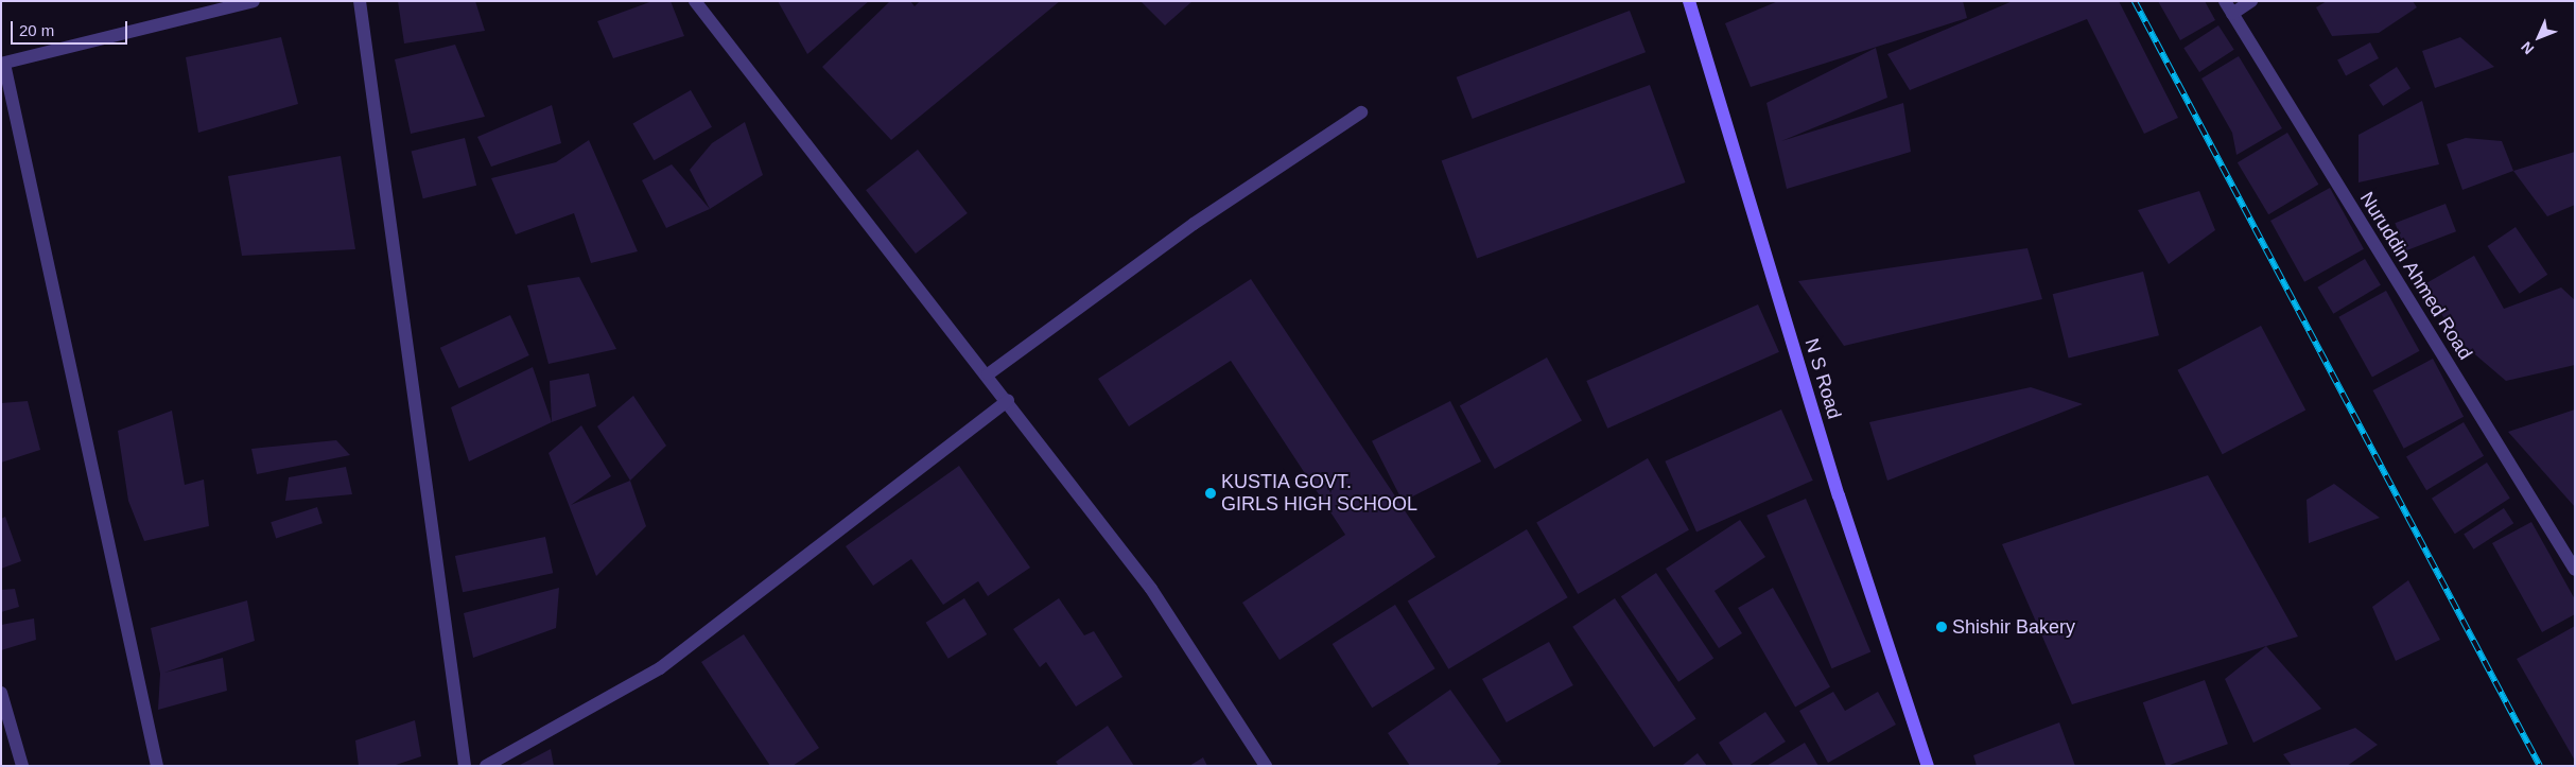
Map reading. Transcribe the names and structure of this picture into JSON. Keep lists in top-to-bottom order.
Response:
{
  "streets": {
    "main road": ["N S Road"],
    "street": ["Nuruddin Ahmed Road"]
  },
  "places": ["KUSTIA GOVT. GIRLS HIGH SCHOOL", "Shishir Bakery"],
  "scale_bar": "20 m",
  "north": "bottom left"
}
